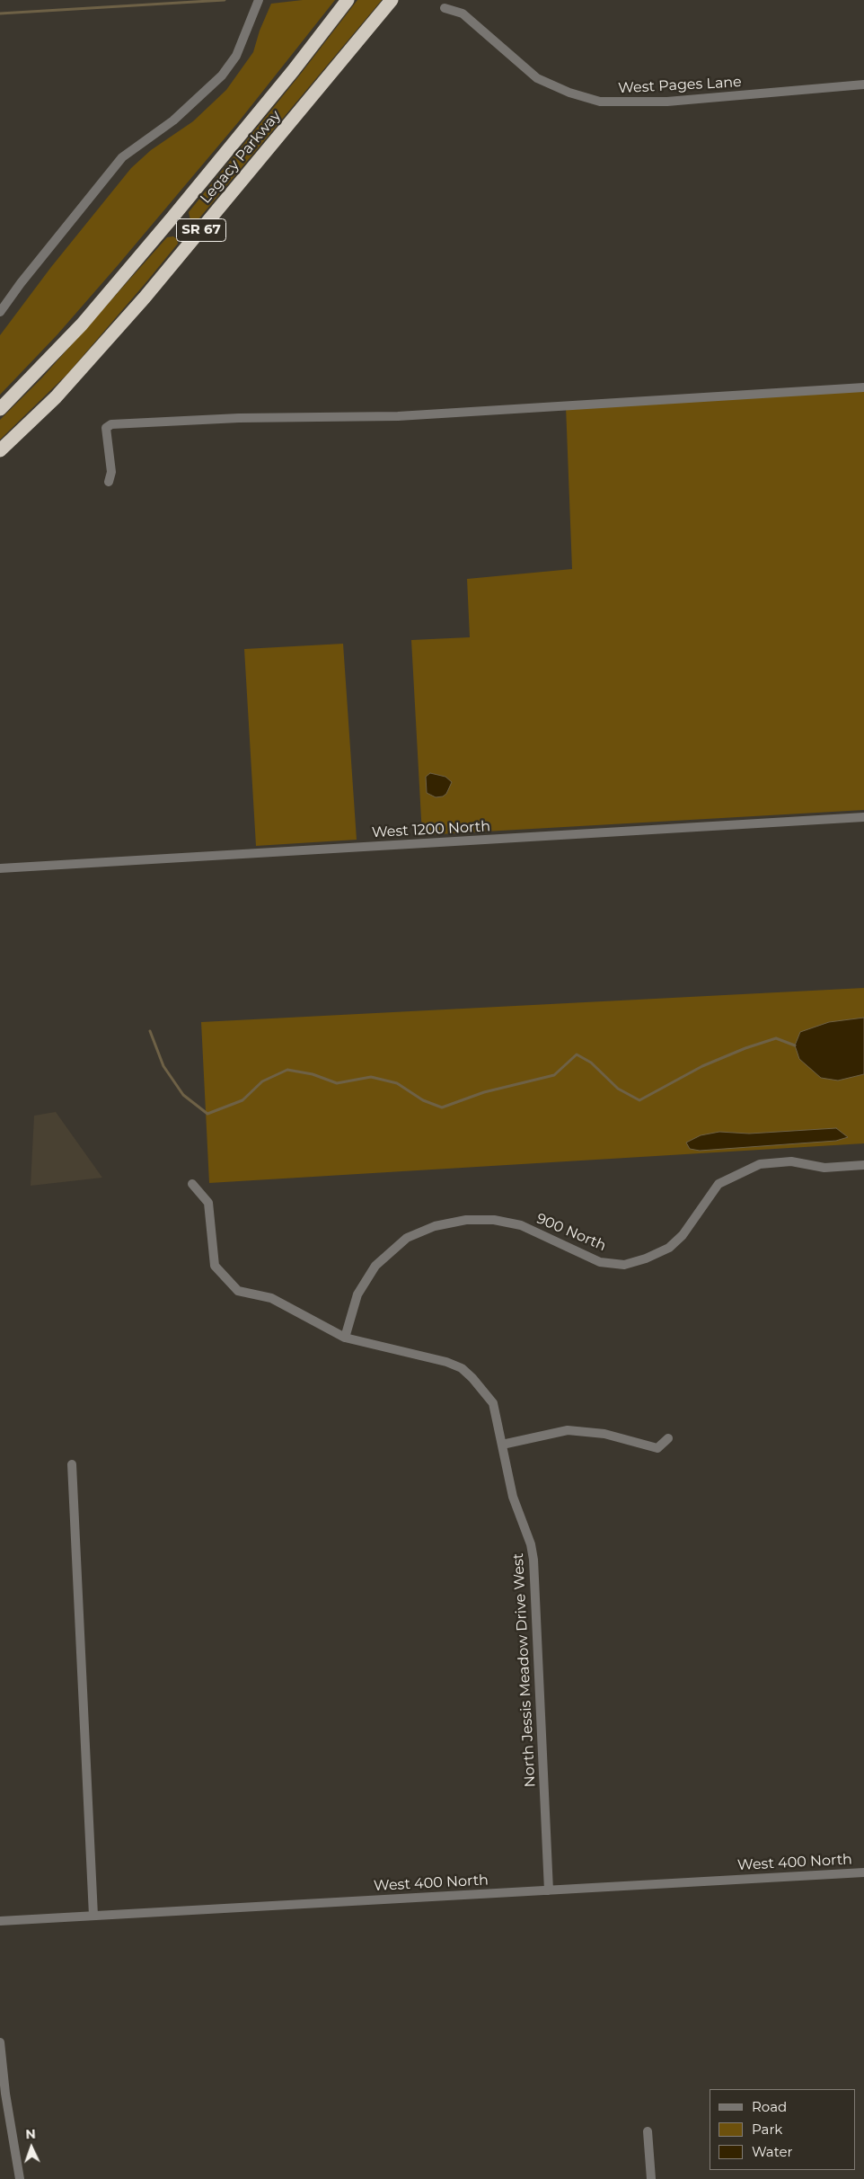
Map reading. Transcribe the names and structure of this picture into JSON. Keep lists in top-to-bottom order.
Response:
{
  "streets": {
    "highway": ["Legacy Parkway", "SR 67"],
    "street": [
      "West Pages Lane",
      "West 1200 North",
      "900 North",
      "North Jessis Meadow Drive West",
      "West 400 North"
    ]
  },
  "crossings": [
    ["900 North", "North Jessis Meadow Drive West"],
    ["North Jessis Meadow Drive West", "West 400 North"]
  ],
  "legend": ["Road", "Park", "Water"],
  "north": "top"
}
